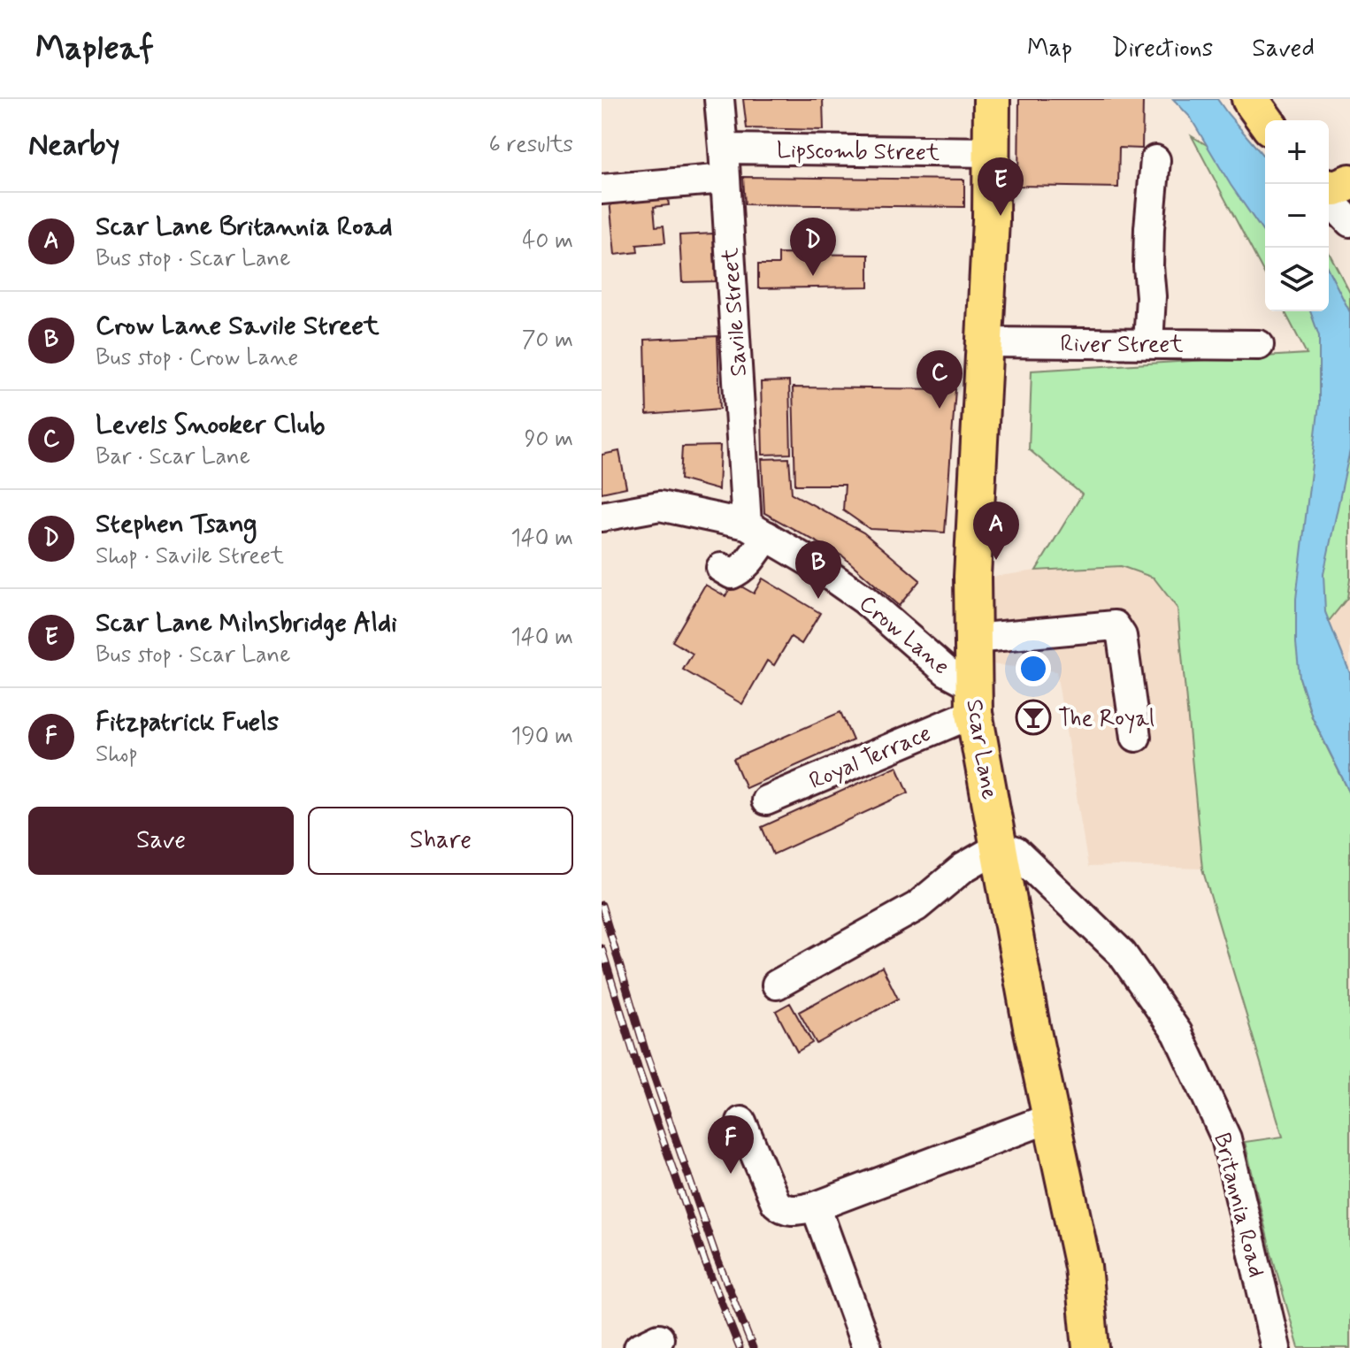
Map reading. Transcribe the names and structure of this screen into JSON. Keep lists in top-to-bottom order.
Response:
{
  "streets": {
    "main road": ["Scar Lane"],
    "street": [
      "Lipscomb Street",
      "Savile Street",
      "River Street",
      "Crow Lane",
      "Royal Terrace",
      "Britannia Road"
    ]
  },
  "crossings": [
    ["Lipscomb Street", "Savile Street"],
    ["Lipscomb Street", "Scar Lane"],
    ["Savile Street", "Crow Lane"],
    ["River Street", "Scar Lane"],
    ["Crow Lane", "Scar Lane"],
    ["Crow Lane", "Royal Terrace"],
    ["Scar Lane", "Royal Terrace"],
    ["Scar Lane", "Britannia Road"]
  ],
  "places": {
    "bar": ["The Royal"]
  },
  "page": {
    "header": "Mapleaf",
    "nav": ["Map", "Directions", "Saved"],
    "heading": ["Nearby", "6 results"],
    "map_buttons": ["+", "−"],
    "pins": [
      "E",
      "D",
      "C",
      "A",
      "B",
      "F"
    ],
    "list": [
      {
        "mark": "A",
        "name": "Scar Lane Britannia Road",
        "note": "Bus stop · Scar Lane",
        "value": "40 m"
      },
      {
        "mark": "B",
        "name": "Crow Lane Savile Street",
        "note": "Bus stop · Crow Lane",
        "value": "70 m"
      },
      {
        "mark": "C",
        "name": "Levels Snooker Club",
        "note": "Bar · Scar Lane",
        "value": "90 m"
      },
      {
        "mark": "D",
        "name": "Stephen Tsang",
        "note": "Shop · Savile Street",
        "value": "140 m"
      },
      {
        "mark": "E",
        "name": "Scar Lane Milnsbridge Aldi",
        "note": "Bus stop · Scar Lane",
        "value": "140 m"
      },
      {
        "mark": "F",
        "name": "Fitzpatrick Fuels",
        "note": "Shop",
        "value": "190 m"
      }
    ],
    "buttons": ["Save", "Share"]
  }
}
